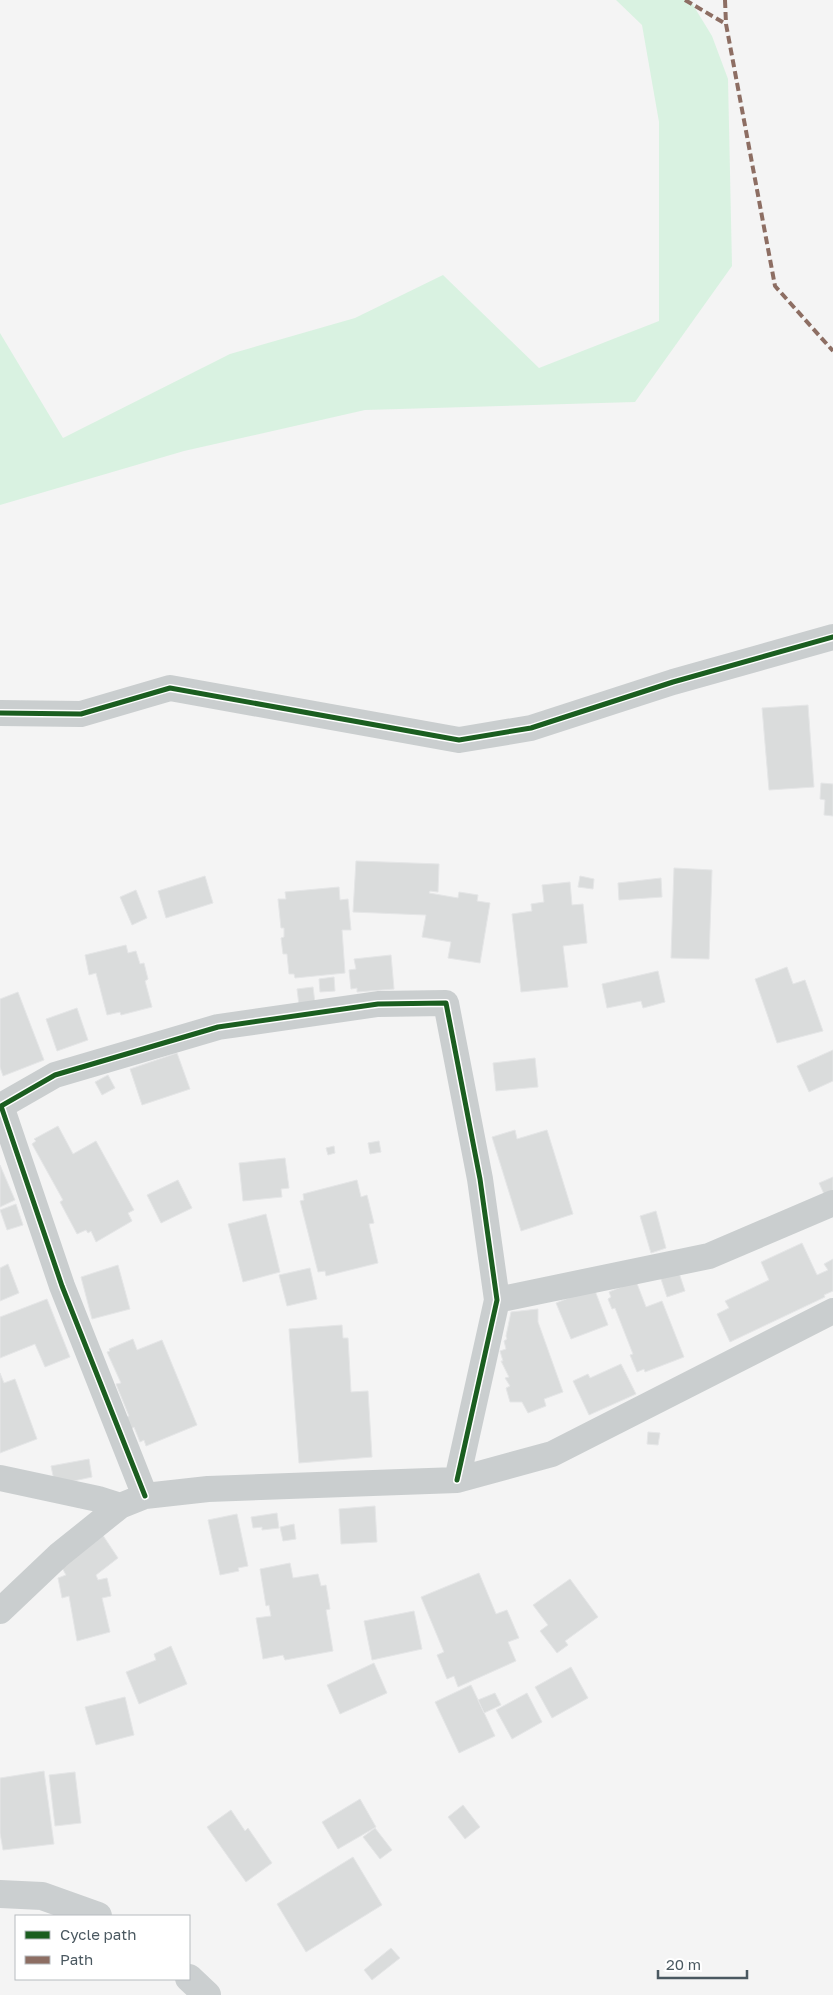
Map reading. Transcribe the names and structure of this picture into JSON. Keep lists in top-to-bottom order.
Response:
{
  "legend": ["Cycle path", "Path"],
  "scale_bar": "20 m"
}
